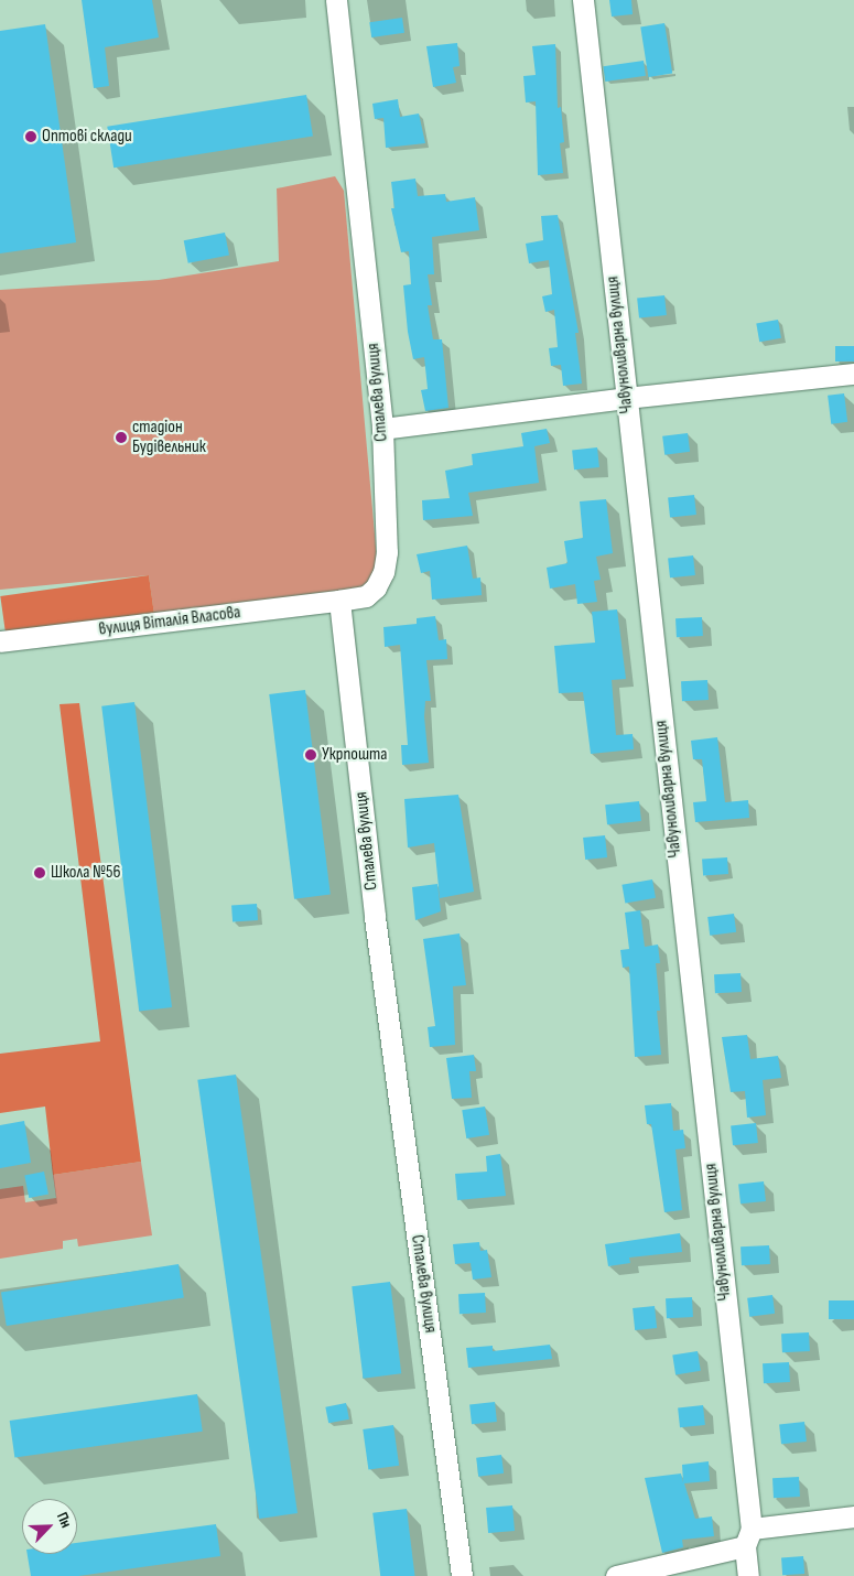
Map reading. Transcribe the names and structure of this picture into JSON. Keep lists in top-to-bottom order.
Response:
{
  "streets": {
    "street": ["Чавуноливарна вулиця", "Сталева вулиця", "вулиця Віталія Власова"]
  },
  "crossings": [
    ["Сталева вулиця", "вулиця Віталія Власова"]
  ],
  "places": [
    "Оптові склади",
    "стадіон Будівельник",
    "Укрпошта",
    "Школа №56"
  ],
  "north": "top right"
}
